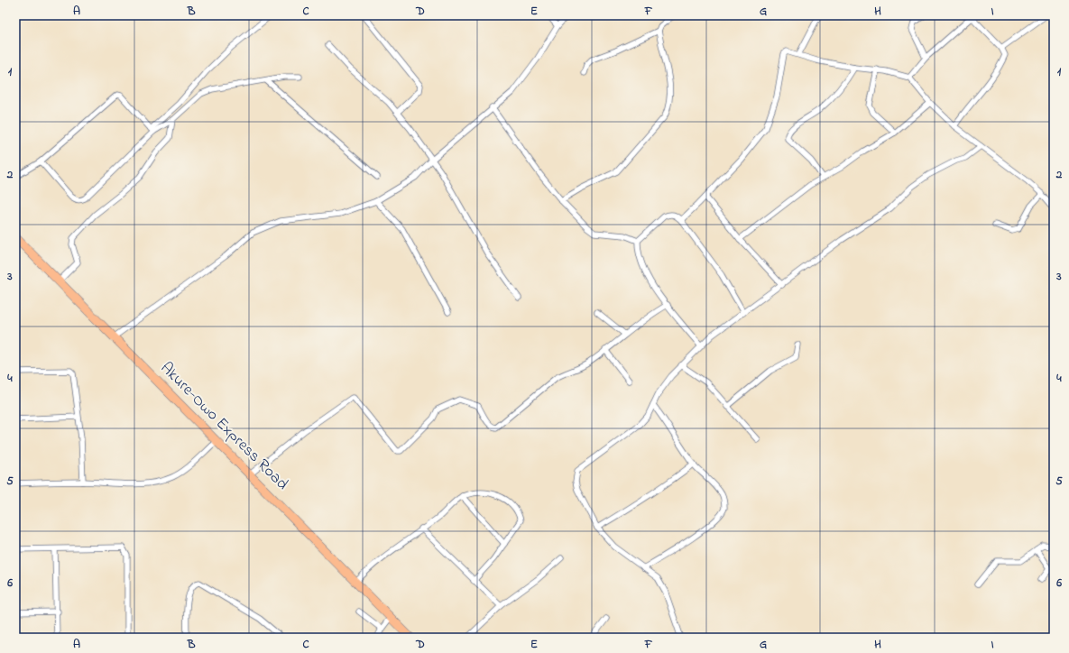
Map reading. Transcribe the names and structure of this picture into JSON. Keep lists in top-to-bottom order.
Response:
{
  "streets": {
    "highway": ["Akure-Owo Express Road"]
  },
  "grid": {
    "columns": [
      "A",
      "B",
      "C",
      "D",
      "E",
      "F",
      "G",
      "H",
      "I"
    ],
    "rows": [
      "1",
      "2",
      "3",
      "4",
      "5",
      "6"
    ]
  }
}
